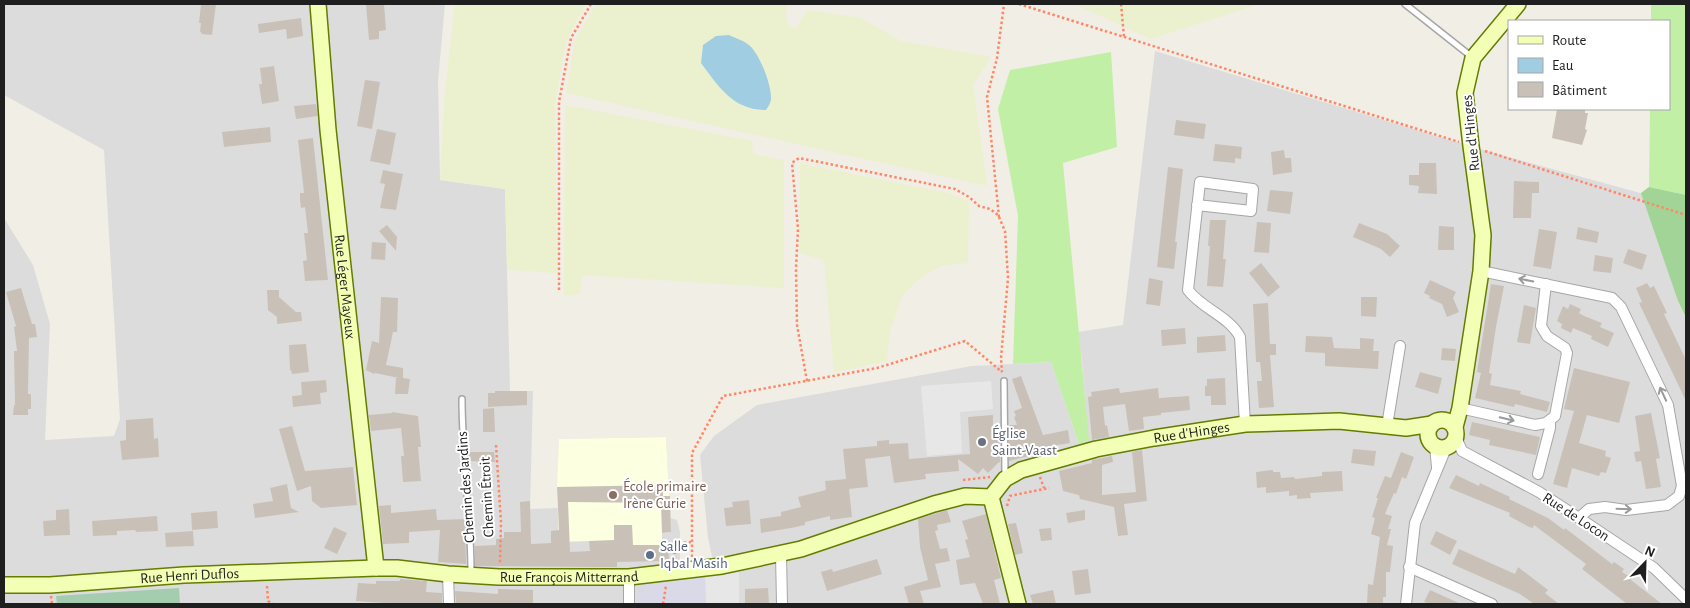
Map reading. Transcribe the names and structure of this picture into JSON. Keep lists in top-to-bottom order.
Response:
{
  "streets": {
    "street": [
      "Rue d'Hinges",
      "Rue Léger Mayeux",
      "Rue de Locon",
      "Rue Henri Duflos",
      "Rue François Mitterrand"
    ],
    "lane": ["Chemin des Jardins"],
    "path": ["Chemin Étroit"]
  },
  "crossings": [
    ["Rue d'Hinges", "Rue de Locon"],
    ["Rue d'Hinges", "Rue François Mitterrand"],
    ["Rue Léger Mayeux", "Rue Henri Duflos"],
    ["Rue Léger Mayeux", "Rue François Mitterrand"],
    ["Chemin des Jardins", "Rue François Mitterrand"],
    ["Chemin Étroit", "Rue François Mitterrand"],
    ["Rue Henri Duflos", "Rue François Mitterrand"]
  ],
  "places": ["Église Saint-Vaast", "École primaire Irène Curie", "Salle Iqbal Masih"],
  "legend": ["Route", "Eau", "Bâtiment"],
  "north": "top right"
}
